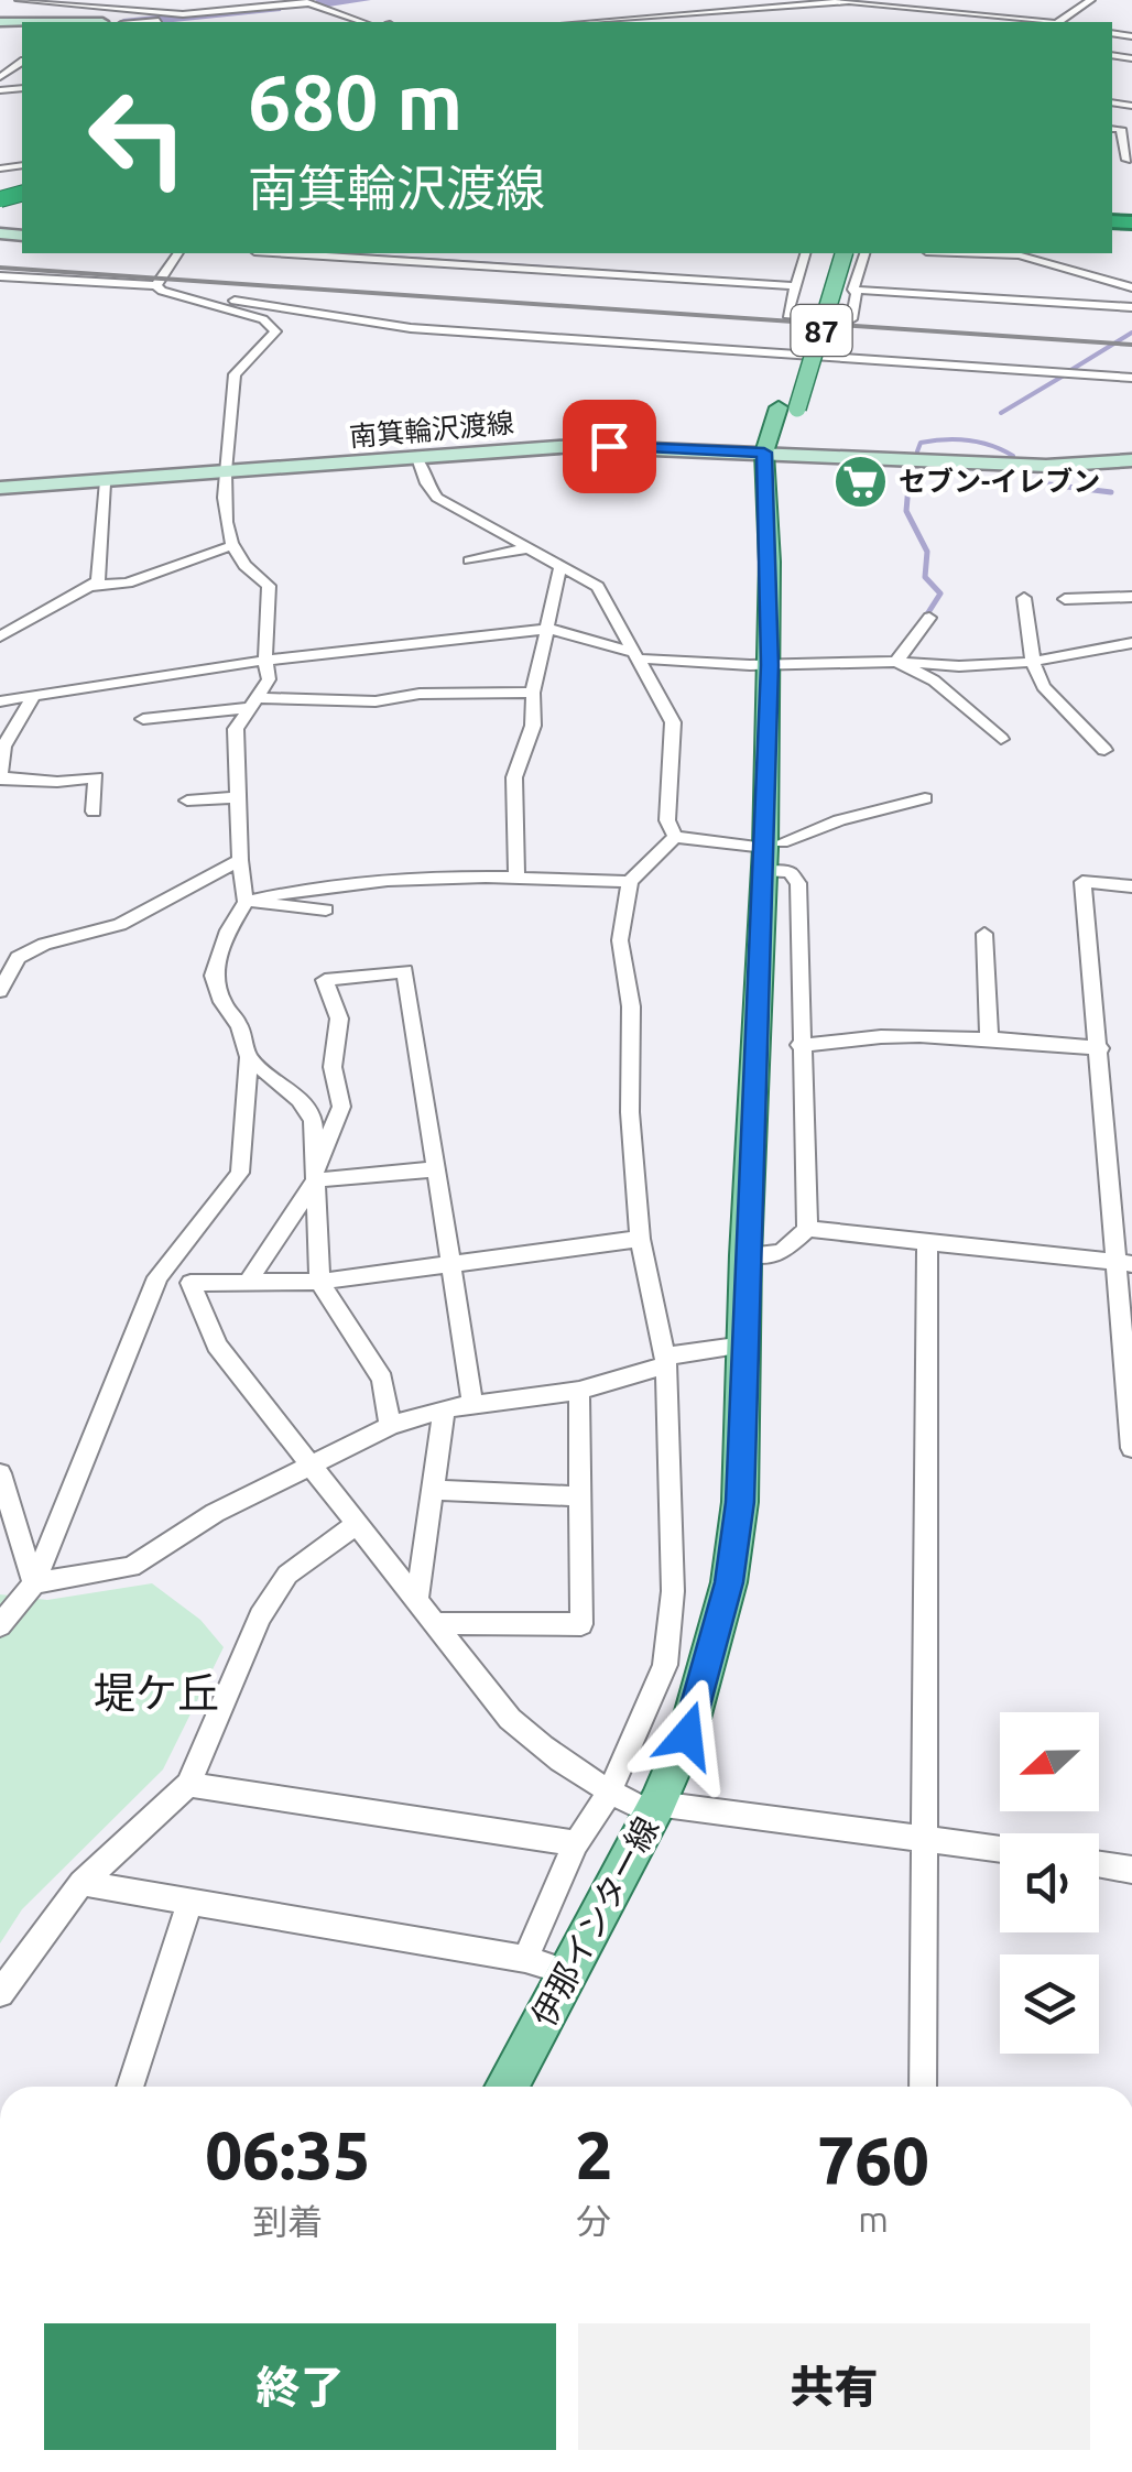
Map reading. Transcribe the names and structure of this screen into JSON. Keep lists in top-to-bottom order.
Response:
{
  "streets": {
    "main road": ["87", "南箕輪沢渡線", "伊那インター線"]
  },
  "crossings": [
    ["南箕輪沢渡線", "伊那インター線"]
  ],
  "districts": ["堤ケ丘"],
  "places": {
    "supermarket": ["セブン-イレブン"]
  },
  "north": "left",
  "page": {
    "turn": ["680 m", "南箕輪沢渡線"],
    "eta": [
      "06:35",
      "到着",
      "2",
      "分",
      "760",
      "m"
    ],
    "buttons": ["終了", "共有"]
  }
}
